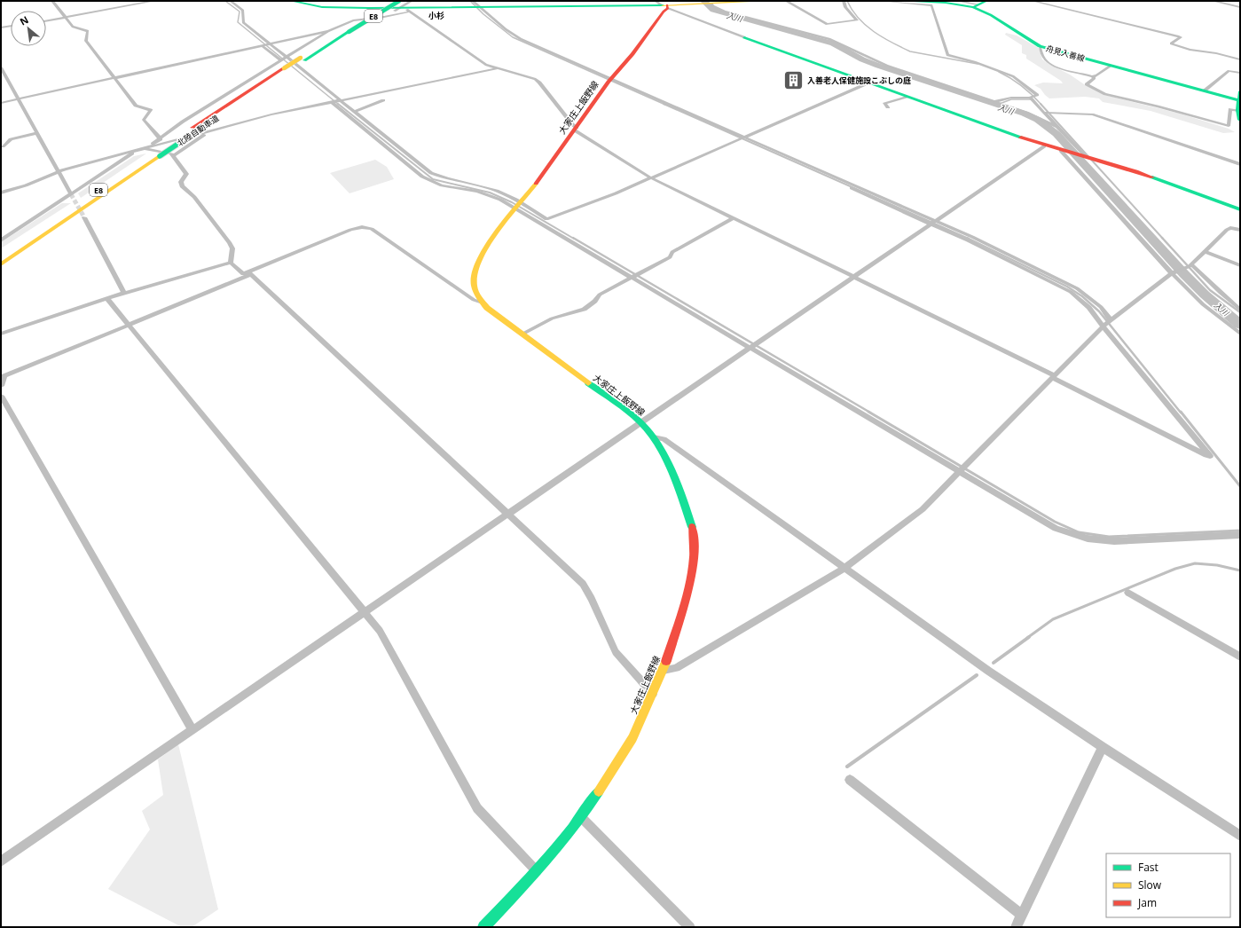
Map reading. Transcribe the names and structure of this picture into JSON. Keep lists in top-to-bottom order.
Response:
{
  "streets": {
    "main road": [
      "E8",
      "舟見入善線",
      "大家庄上飯野線",
      "北陸自動車道"
    ]
  },
  "districts": ["小杉"],
  "water": ["入川"],
  "places": {
    "building": ["入善老人保健施設こぶしの庭"]
  },
  "legend": ["Fast", "Slow", "Jam"],
  "north": "top left"
}
